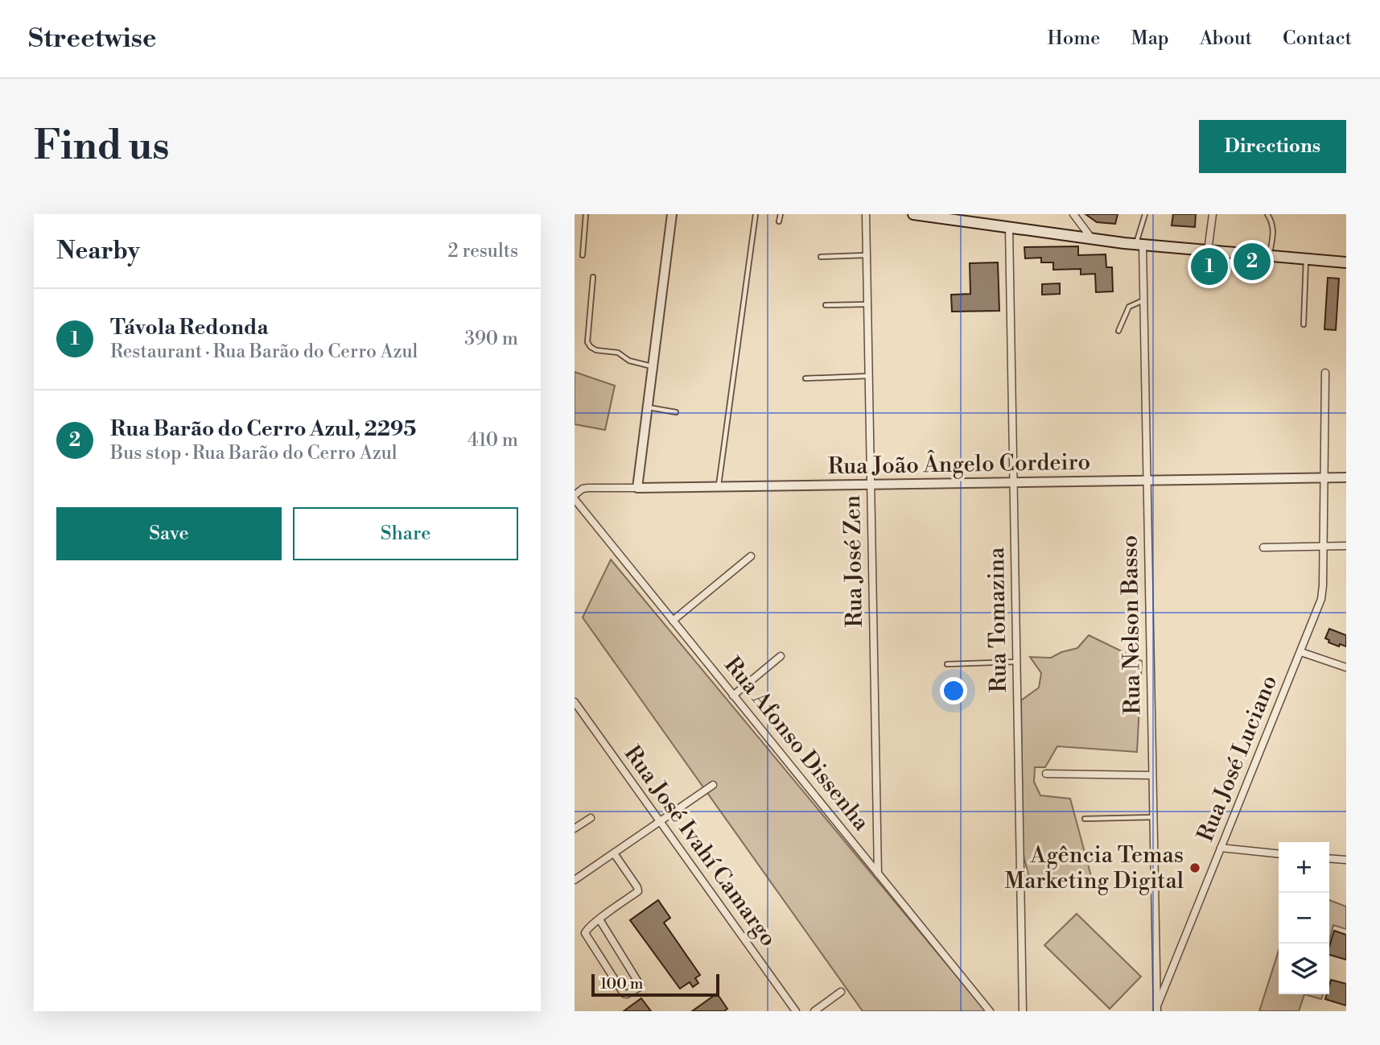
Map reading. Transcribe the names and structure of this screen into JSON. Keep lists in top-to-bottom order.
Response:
{
  "streets": {
    "street": [
      "Rua João Ângelo Cordeiro",
      "Rua José Zen",
      "Rua Tomazina",
      "Rua Nelson Basso",
      "Rua Afonso Dissenha",
      "Rua José Luciano",
      "Rua José Ivahí Camargo"
    ]
  },
  "crossings": [
    ["Rua João Ângelo Cordeiro", "Rua José Zen"],
    ["Rua João Ângelo Cordeiro", "Rua Tomazina"],
    ["Rua João Ângelo Cordeiro", "Rua Nelson Basso"],
    ["Rua João Ângelo Cordeiro", "Rua José Luciano"],
    ["Rua José Zen", "Rua Afonso Dissenha"],
    ["Rua Nelson Basso", "Rua José Luciano"]
  ],
  "places": ["Agência Temas Marketing Digital"],
  "scale_bar": "100 m",
  "page": {
    "header": "Streetwise",
    "nav": [
      "Home",
      "Map",
      "About",
      "Contact"
    ],
    "buttons": [
      "Directions",
      ["Save", "Share"]
    ],
    "title": "Find us",
    "heading": ["Nearby", "2 results"],
    "pins": ["2", "1"],
    "list": [
      {
        "mark": "1",
        "name": "Távola Redonda",
        "note": "Restaurant · Rua Barão do Cerro Azul",
        "value": "390 m"
      },
      {
        "mark": "2",
        "name": "Rua Barão do Cerro Azul, 2295",
        "note": "Bus stop · Rua Barão do Cerro Azul",
        "value": "410 m"
      }
    ],
    "map_buttons": ["+", "−"],
    "scale": "100 m"
  }
}
